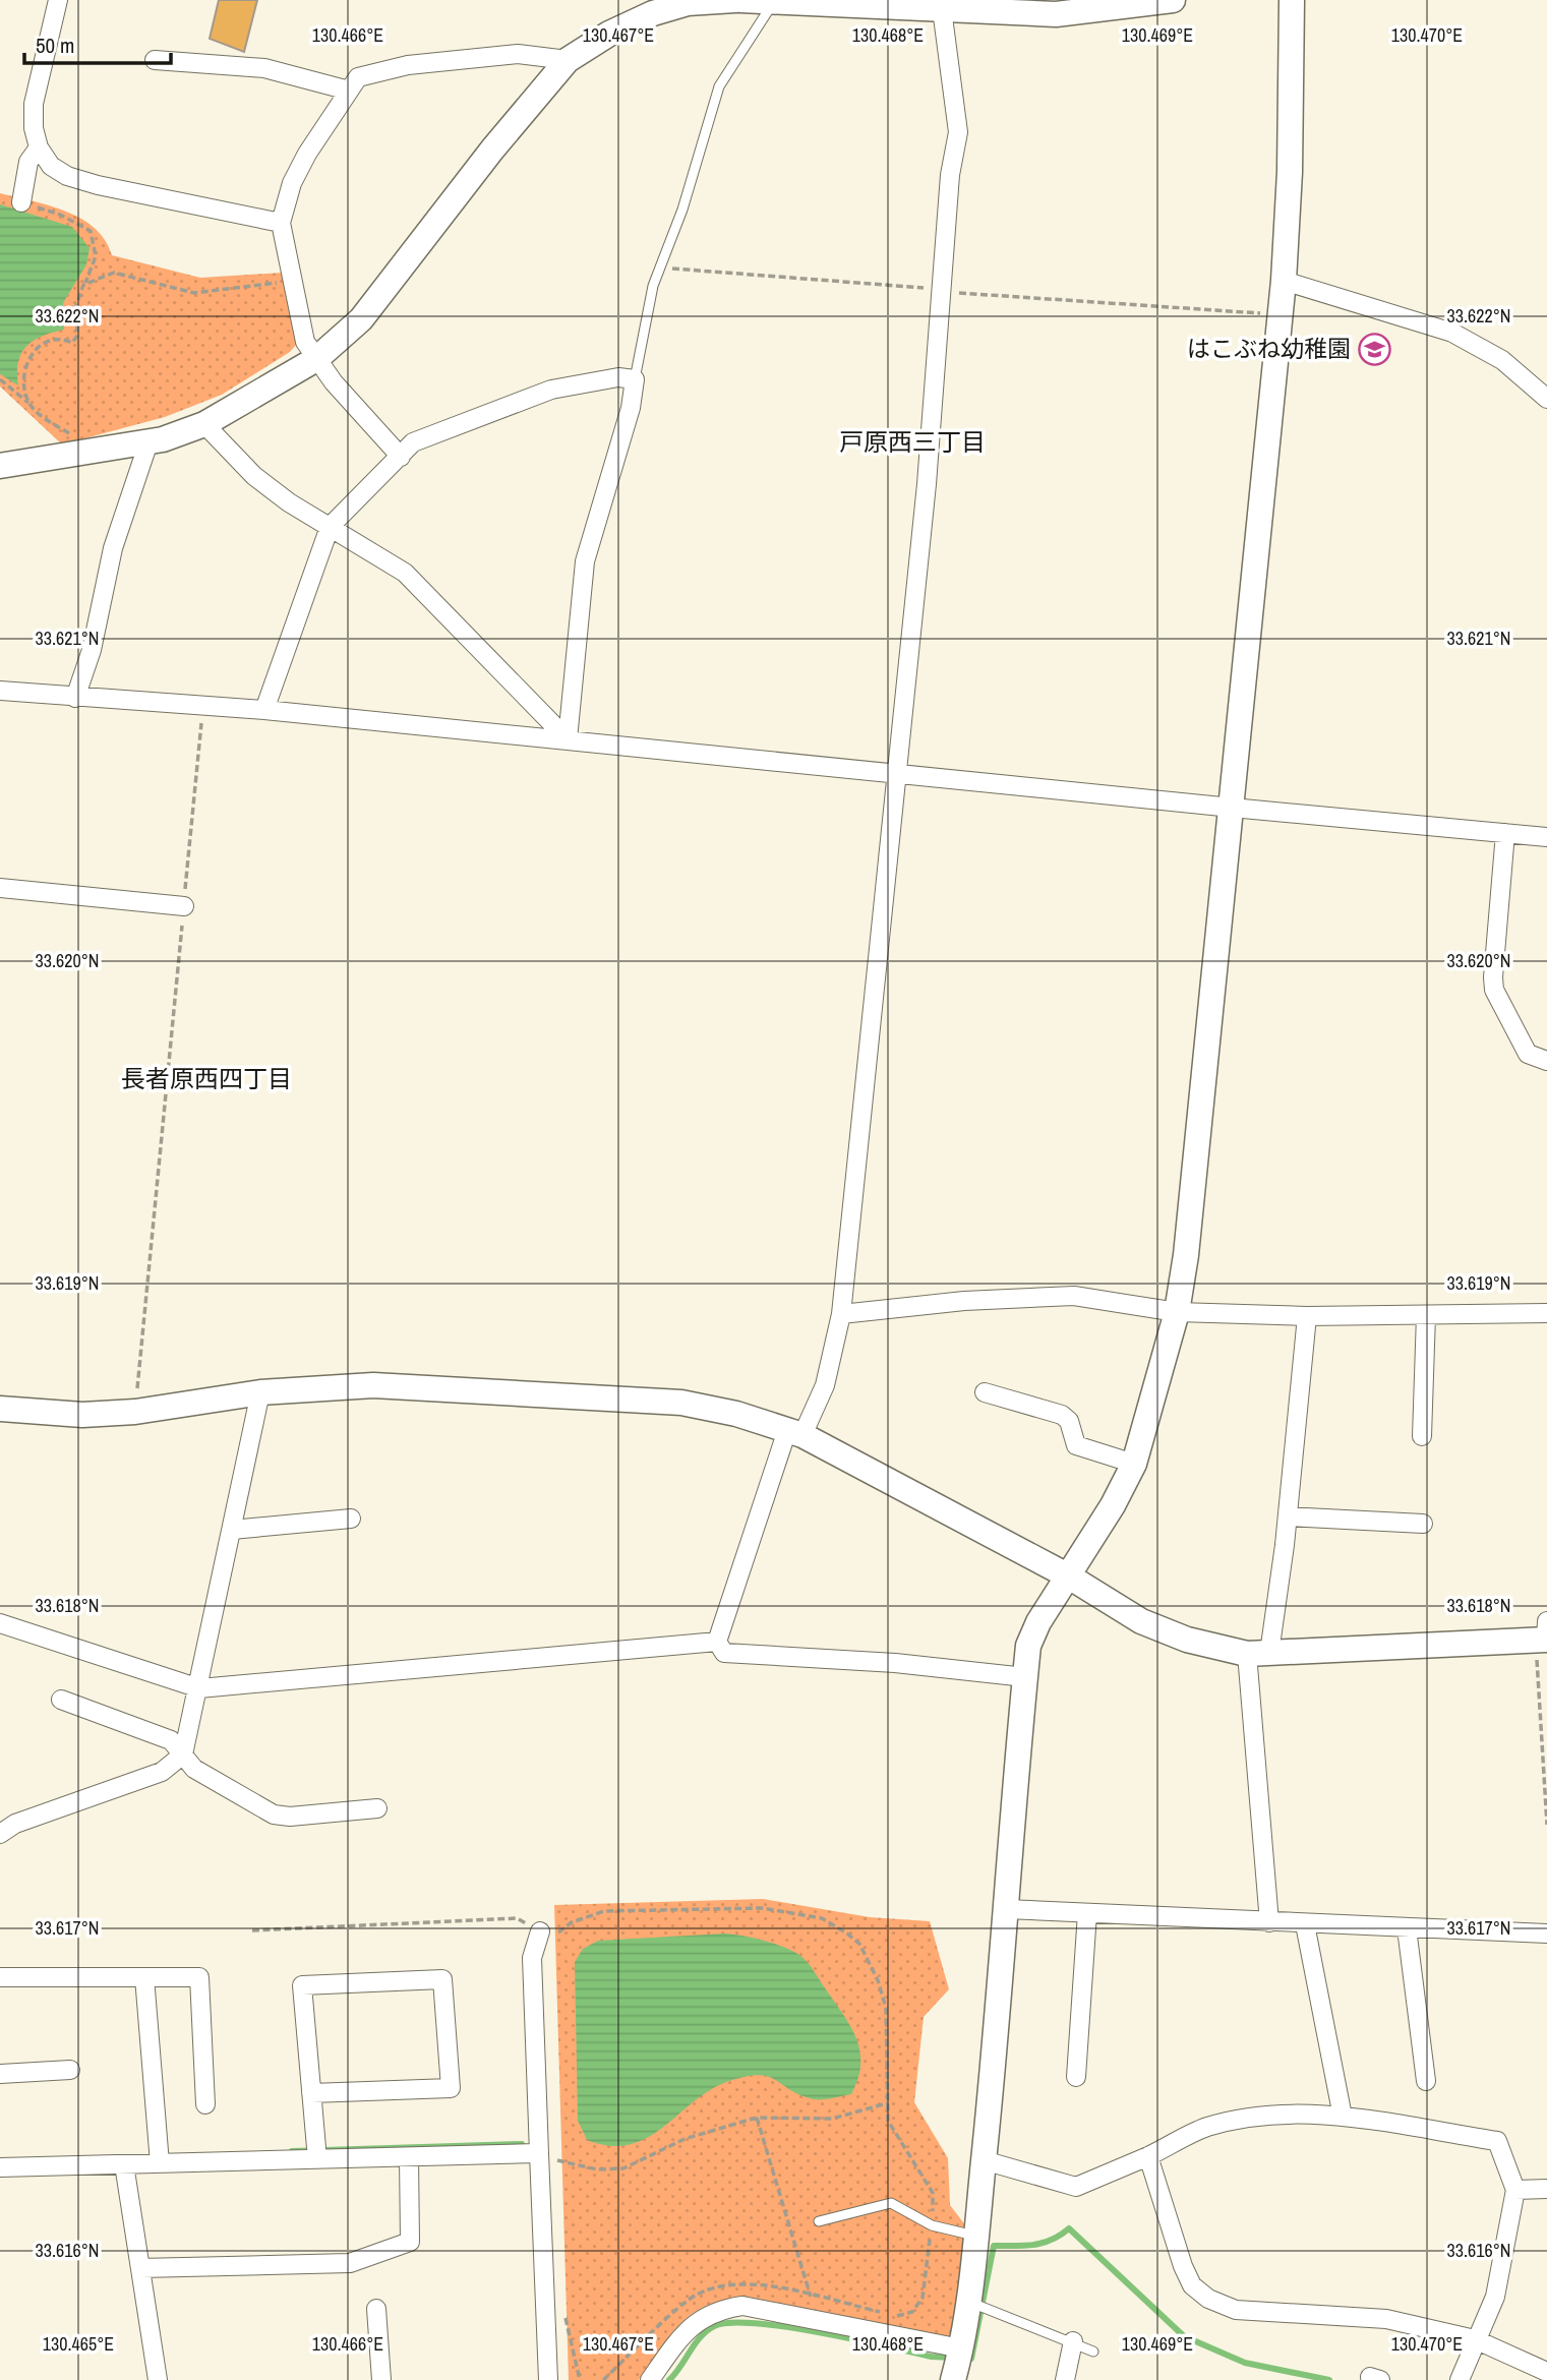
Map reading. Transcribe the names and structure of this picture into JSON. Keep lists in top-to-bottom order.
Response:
{
  "districts": ["戸原西三丁目", "長者原西四丁目"],
  "places": {
    "school or university": ["はこぶね幼稚園"]
  },
  "scale_bar": "50 m",
  "coordinates": [
    "130.466°E",
    "130.467°E",
    "130.468°E",
    "130.469°E",
    "130.470°E",
    "33.622°N",
    "33.621°N",
    "33.620°N",
    "33.619°N",
    "33.618°N",
    "33.617°N",
    "33.616°N",
    "130.465°E"
  ]
}
